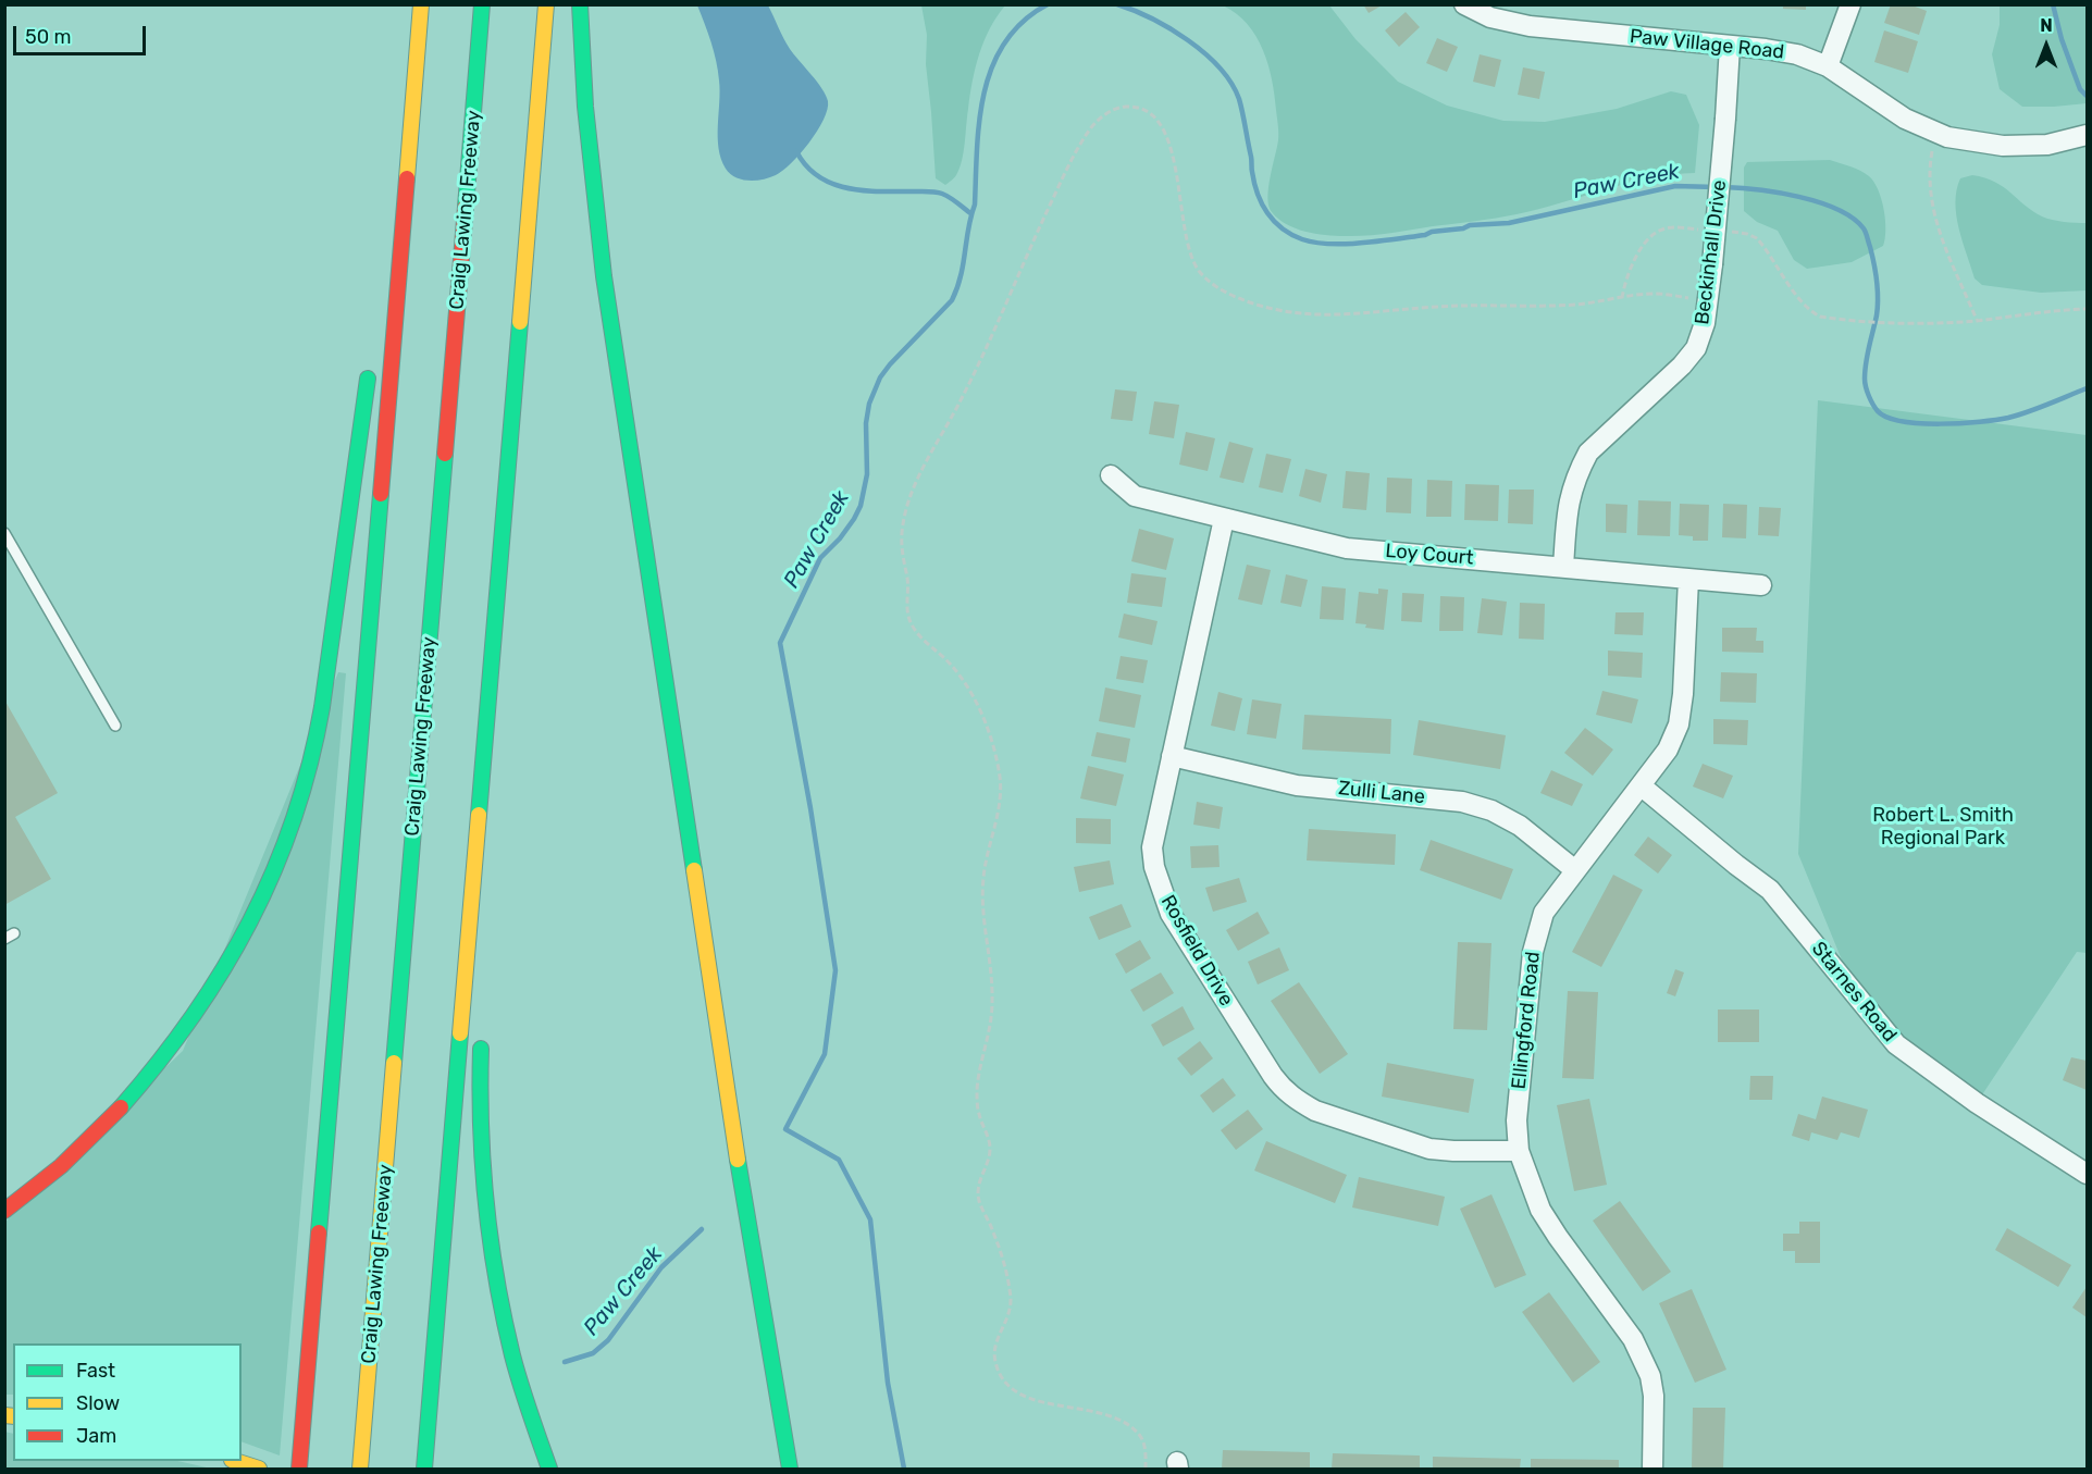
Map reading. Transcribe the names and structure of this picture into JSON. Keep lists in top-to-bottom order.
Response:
{
  "streets": {
    "highway": ["Craig Lawing Freeway"],
    "street": [
      "Paw Village Road",
      "Beckinhall Drive",
      "Loy Court",
      "Zulli Lane",
      "Rosfield Drive",
      "Starnes Road",
      "Ellingford Road"
    ]
  },
  "crossings": [
    ["Paw Village Road", "Beckinhall Drive"],
    ["Beckinhall Drive", "Loy Court"],
    ["Loy Court", "Rosfield Drive"],
    ["Loy Court", "Ellingford Road"],
    ["Zulli Lane", "Rosfield Drive"],
    ["Zulli Lane", "Ellingford Road"],
    ["Rosfield Drive", "Ellingford Road"],
    ["Starnes Road", "Ellingford Road"]
  ],
  "water": ["Paw Creek"],
  "parks": ["Robert L. Smith Regional Park"],
  "legend": ["Fast", "Slow", "Jam"],
  "scale_bar": "50 m",
  "north": "top"
}
